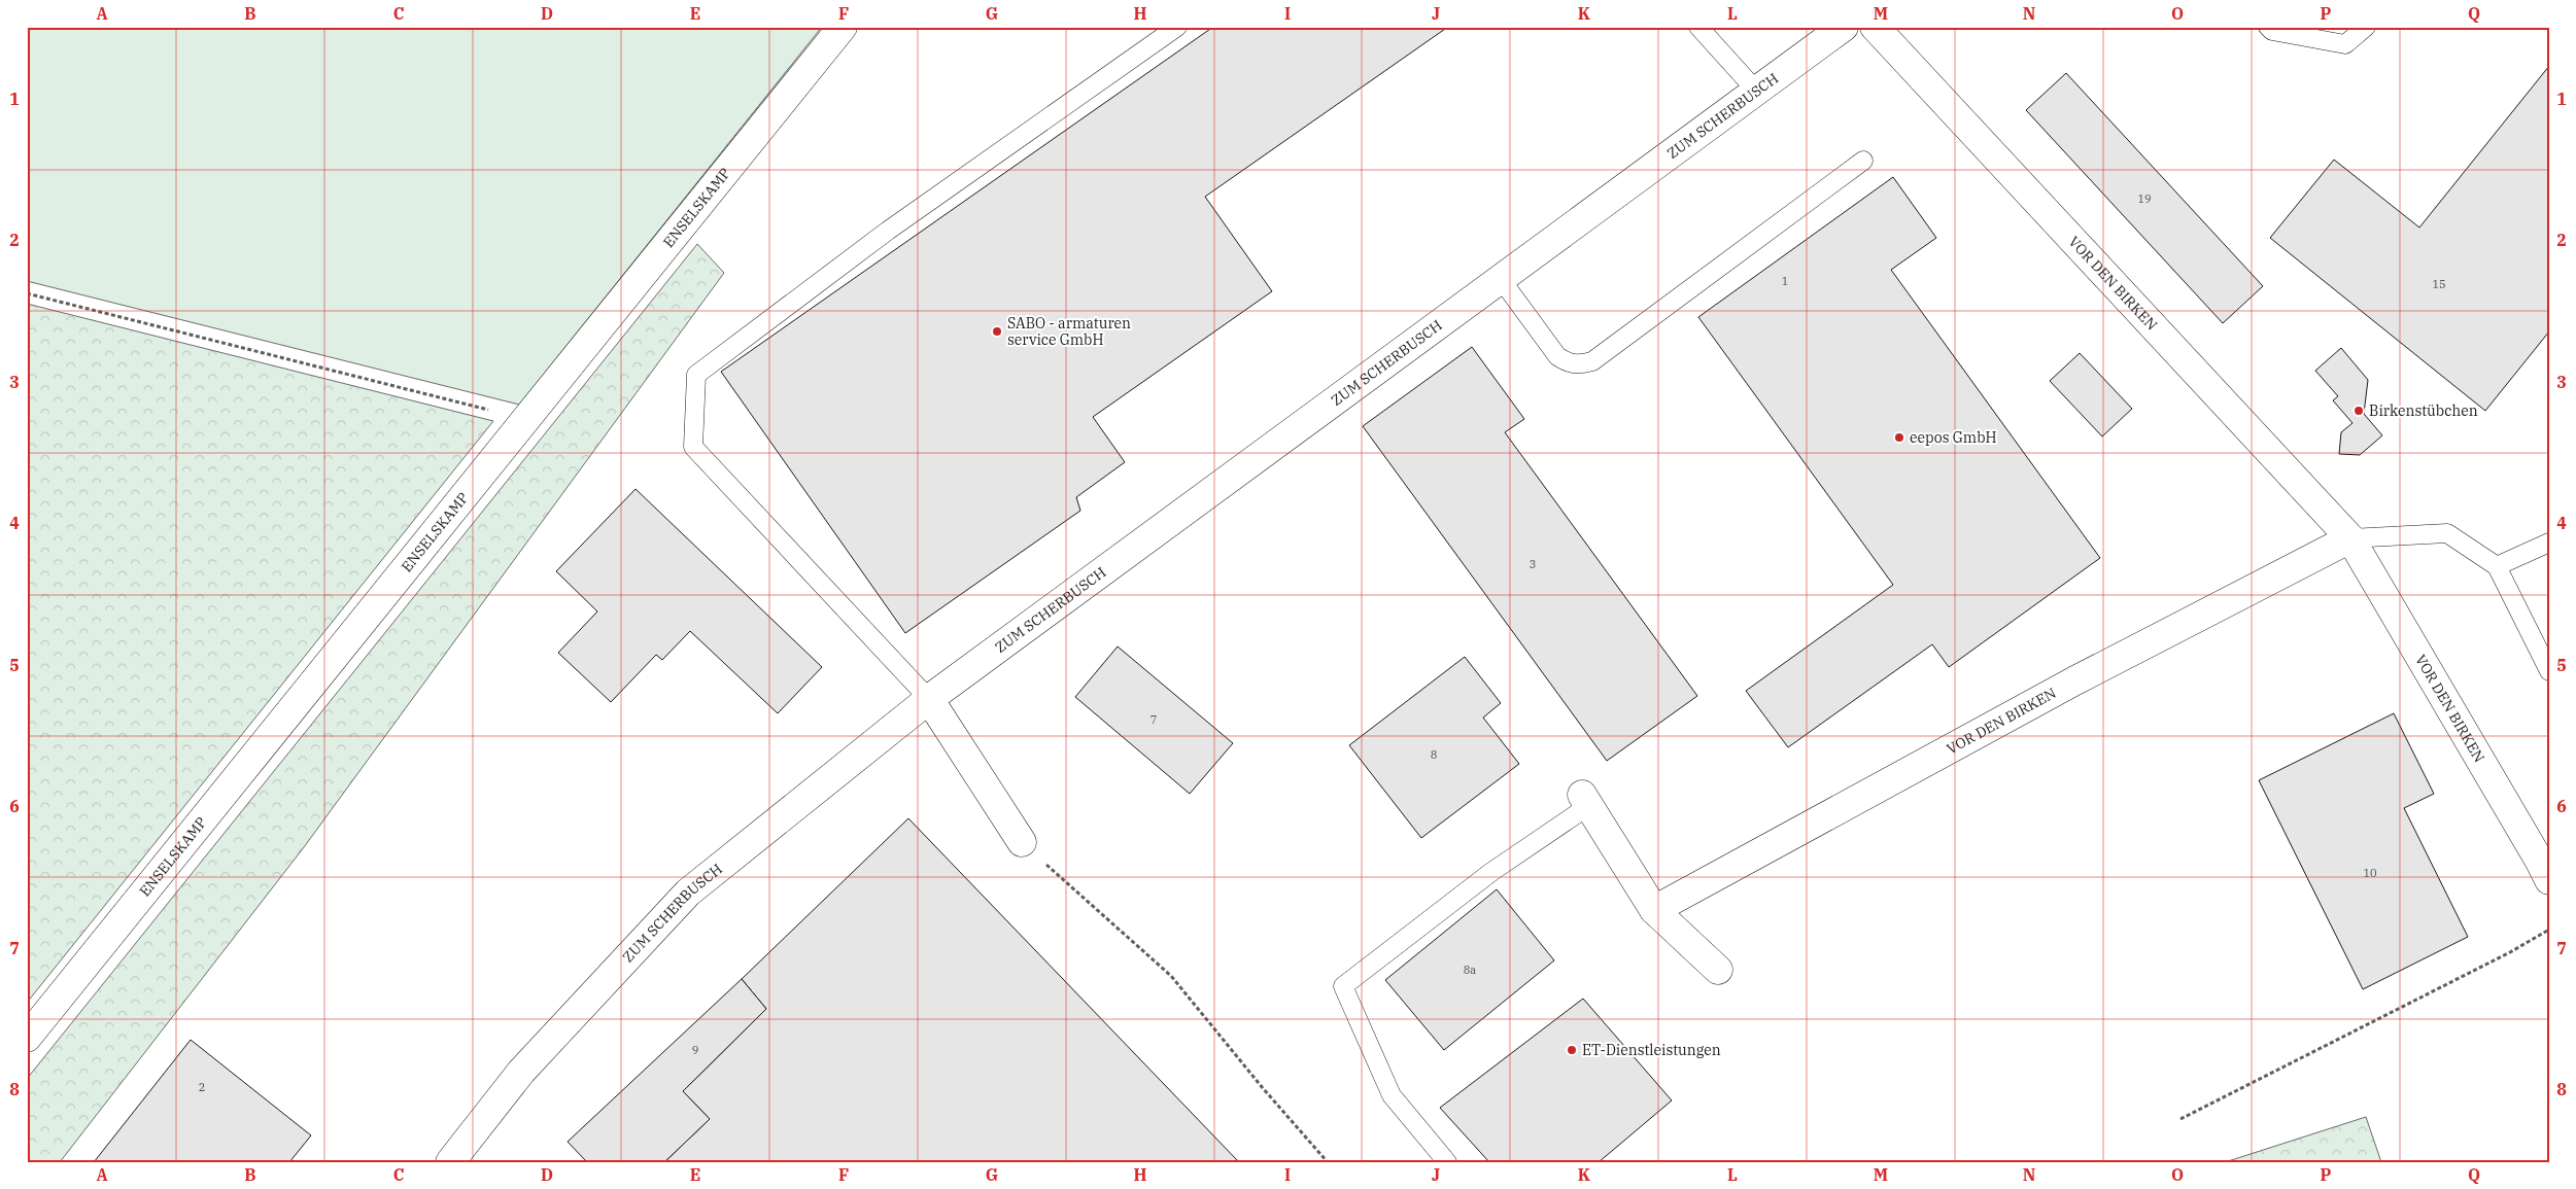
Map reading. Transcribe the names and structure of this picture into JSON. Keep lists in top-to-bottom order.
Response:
{
  "streets": {
    "street": ["ZUM SCHERBUSCH", "ENSELSKAMP", "VOR DEN BIRKEN"]
  },
  "places": [
    "SABO - armaturen service GmbH",
    "Birkenstübchen",
    "eepos GmbH",
    "ET-Dienstleistungen"
  ],
  "house_numbers": [
    "19",
    "1",
    "15",
    "3",
    "7",
    "8",
    "10",
    "8a",
    "9",
    "2"
  ],
  "grid": {
    "columns": [
      "A",
      "B",
      "C",
      "D",
      "E",
      "F",
      "G",
      "H",
      "I",
      "J",
      "K",
      "L",
      "M",
      "N",
      "O",
      "P",
      "Q"
    ],
    "rows": [
      "1",
      "2",
      "3",
      "4",
      "5",
      "6",
      "7",
      "8"
    ]
  }
}
